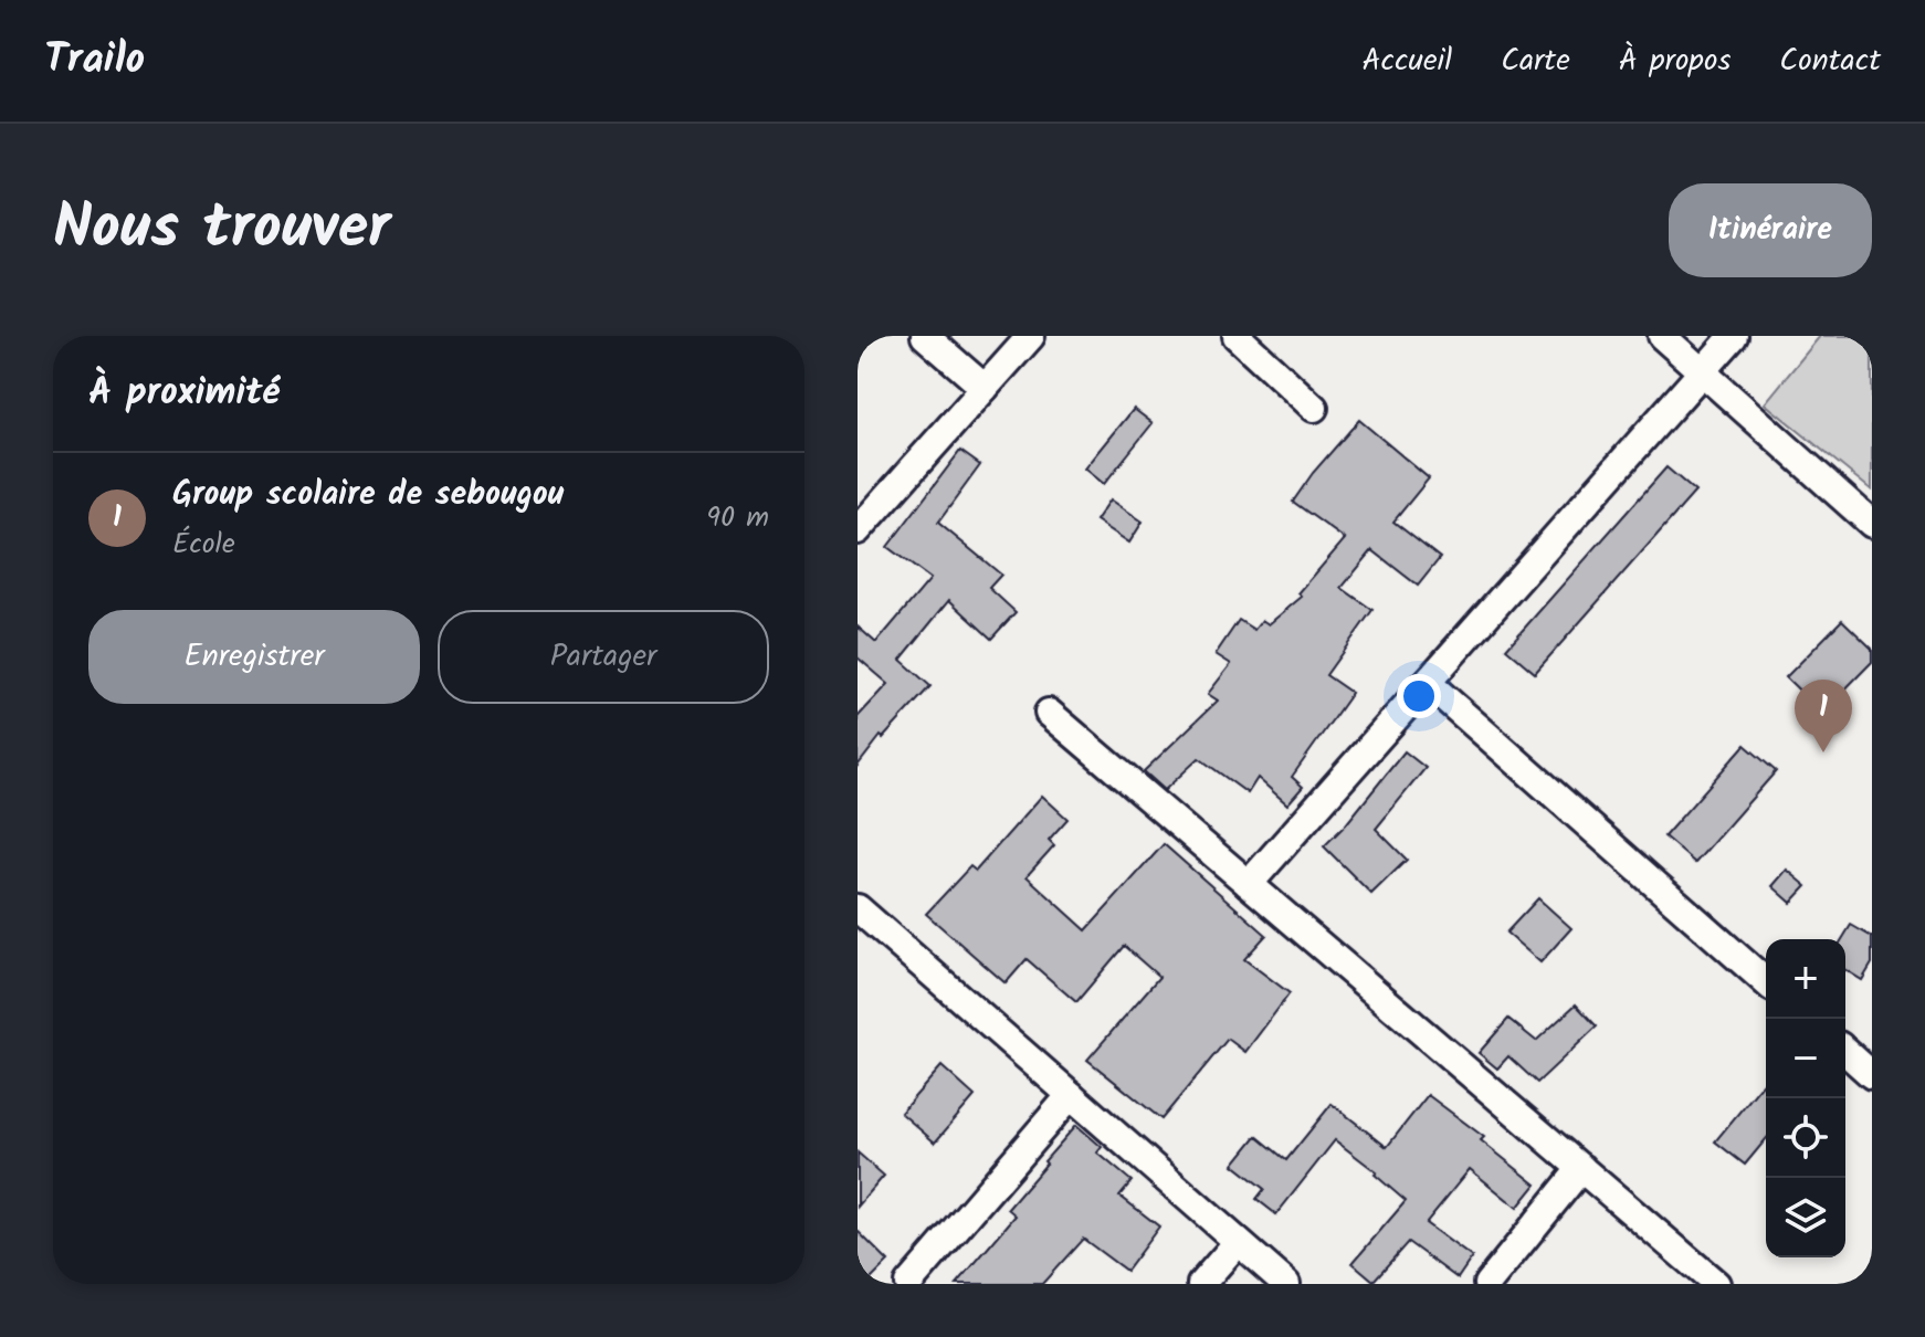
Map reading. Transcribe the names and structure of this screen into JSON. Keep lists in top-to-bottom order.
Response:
{
  "page": {
    "header": "Trailo",
    "nav": [
      "Accueil",
      "Carte",
      "À propos",
      "Contact"
    ],
    "title": "Nous trouver",
    "buttons": [
      "Itinéraire",
      ["Enregistrer", "Partager"]
    ],
    "heading": "À proximité",
    "list": [
      {
        "mark": "1",
        "name": "Group scolaire de sebougou",
        "note": "École",
        "value": "90 m"
      }
    ],
    "pins": "1",
    "map_buttons": ["+", "−"]
  }
}
